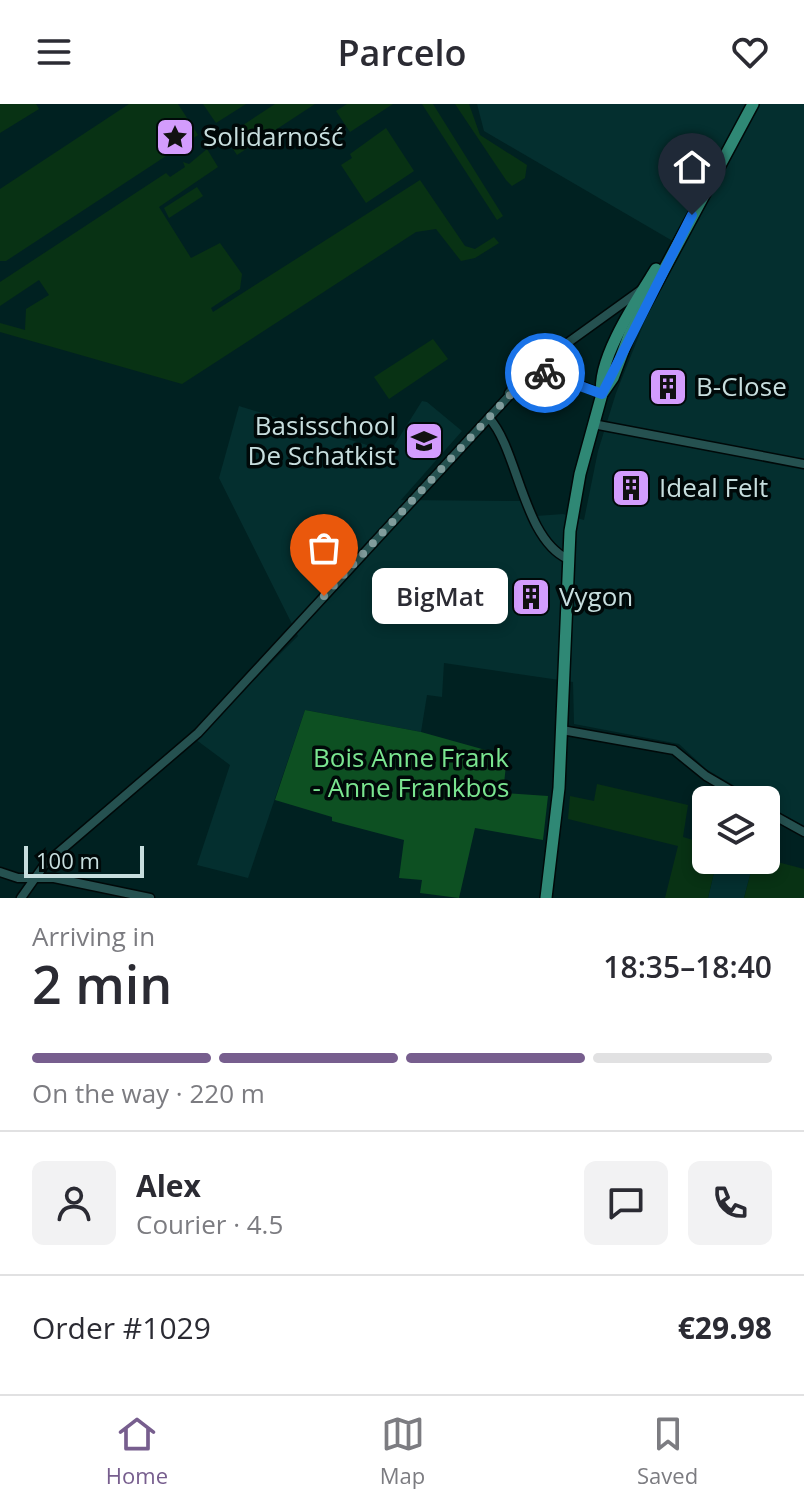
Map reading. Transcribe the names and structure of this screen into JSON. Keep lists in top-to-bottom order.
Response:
{
  "parks": ["Bois Anne Frank - Anne Frankbos"],
  "places": {
    "place": ["Solidarność"],
    "building": ["B-Close", "Ideal Felt", "Vygon"],
    "school or university": ["Basisschool De Schatkist"],
    "other": ["BigMat"]
  },
  "scale_bar": "100 m",
  "page": {
    "header": "Parcelo",
    "bubble": "BigMat",
    "scale": "100 m",
    "heading": ["2 min", "Arriving in", "18:35–18:40"],
    "panel": [
      "Alex",
      "Courier · 4.5",
      "Order #1029",
      "€29.98"
    ],
    "bar": "On the way · 220 m",
    "tabs": ["Home", "Map", "Saved"]
  }
}
